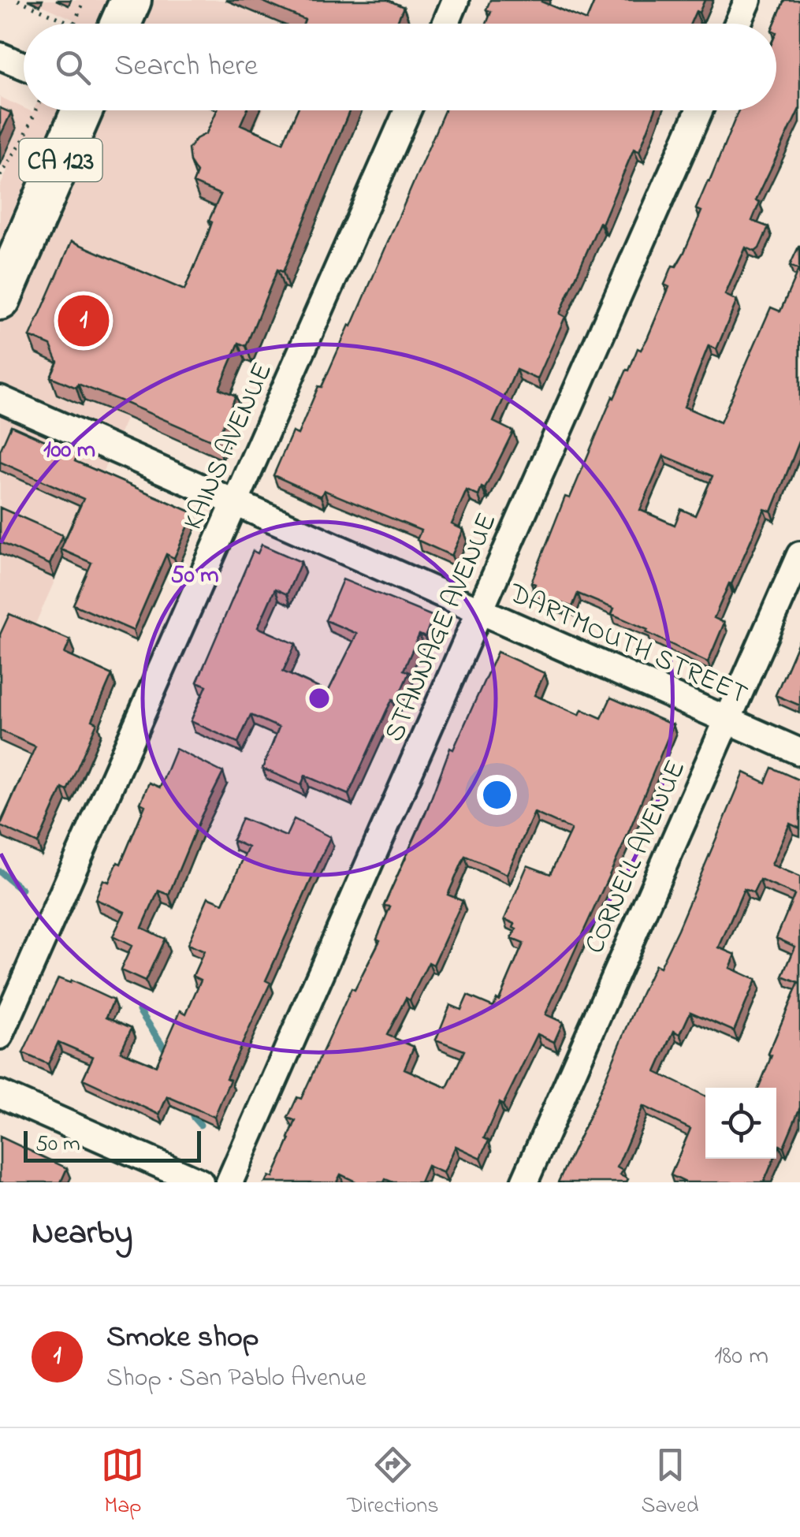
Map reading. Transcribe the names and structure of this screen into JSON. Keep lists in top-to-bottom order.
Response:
{
  "streets": {
    "main road": ["CA 123"],
    "street": [
      "KAINS AVENUE",
      "STANNAGE AVENUE",
      "DARTMOUTH STREET",
      "CORNELL AVENUE"
    ]
  },
  "crossings": [
    ["KAINS AVENUE", "DARTMOUTH STREET"],
    ["STANNAGE AVENUE", "DARTMOUTH STREET"],
    ["DARTMOUTH STREET", "CORNELL AVENUE"]
  ],
  "scale_bar": "50 m",
  "page": {
    "search": "Search here",
    "pins": "1",
    "scale": "50 m",
    "heading": "Nearby",
    "list": [
      {
        "mark": "1",
        "name": "Smoke shop",
        "note": "Shop · San Pablo Avenue",
        "value": "180 m"
      }
    ],
    "nav": ["Map", "Directions", "Saved"]
  },
  "rings": ["100 m", "50 m"]
}
